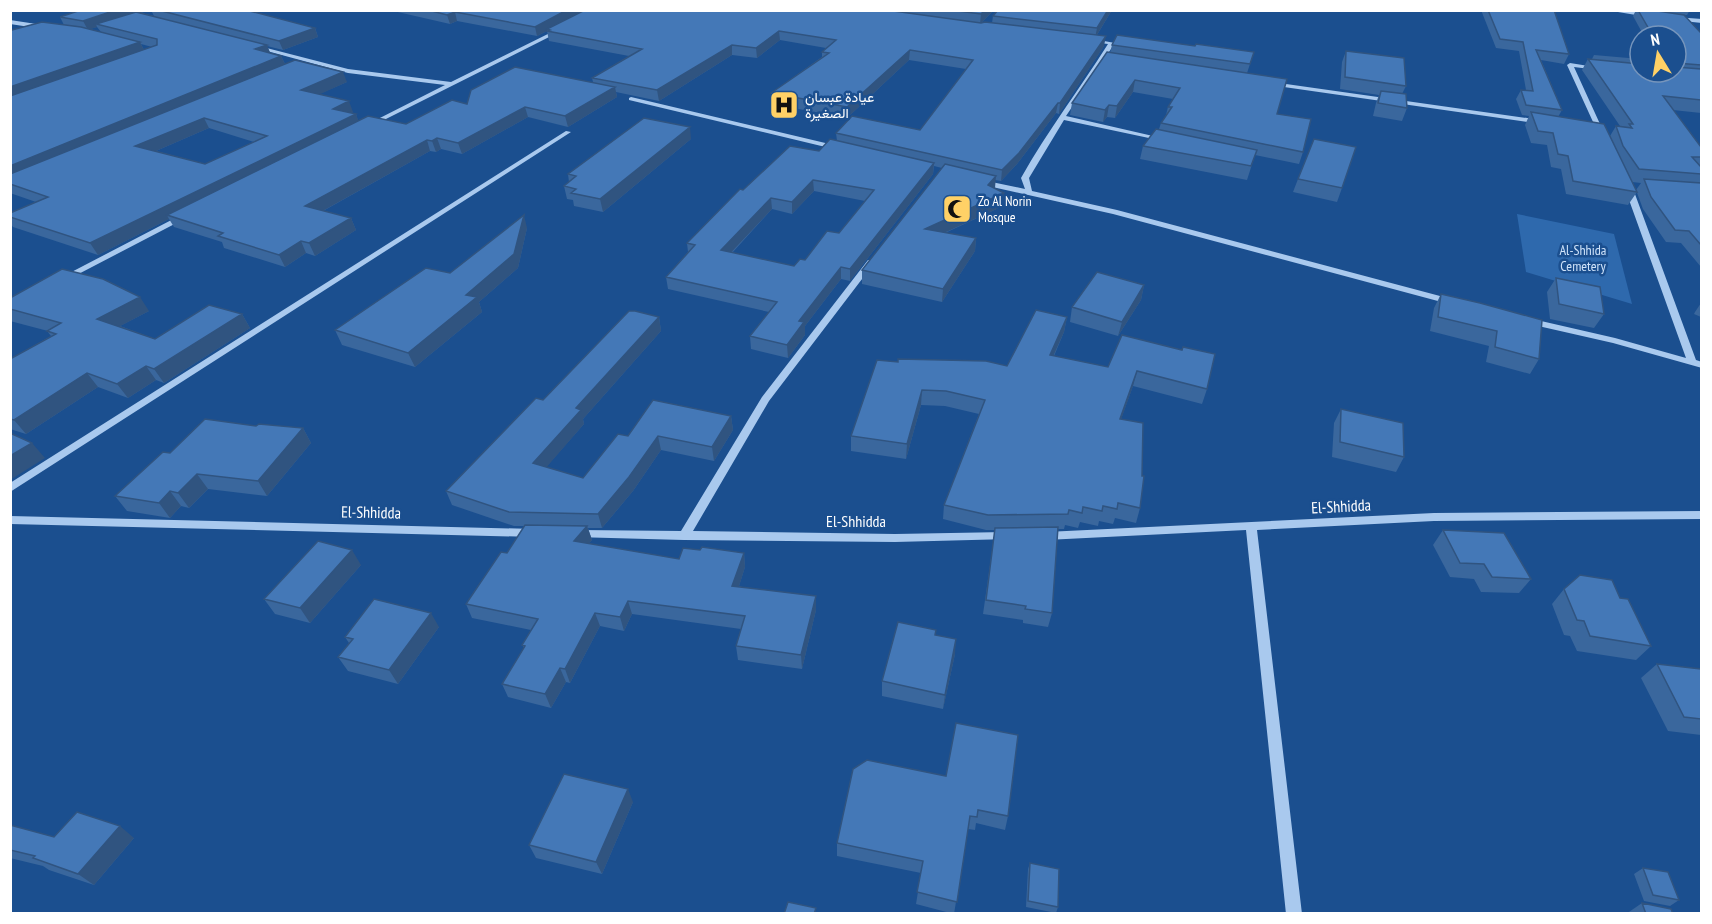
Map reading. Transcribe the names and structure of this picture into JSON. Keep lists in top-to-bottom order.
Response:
{
  "streets": {
    "street": ["El-Shhidda"]
  },
  "parks": ["Al-Shhida Cemetery"],
  "places": {
    "hospital": ["عيادة عبسان الصغيرة"],
    "mosque": ["Zo Al Norin Mosque"]
  },
  "north": "top"
}
